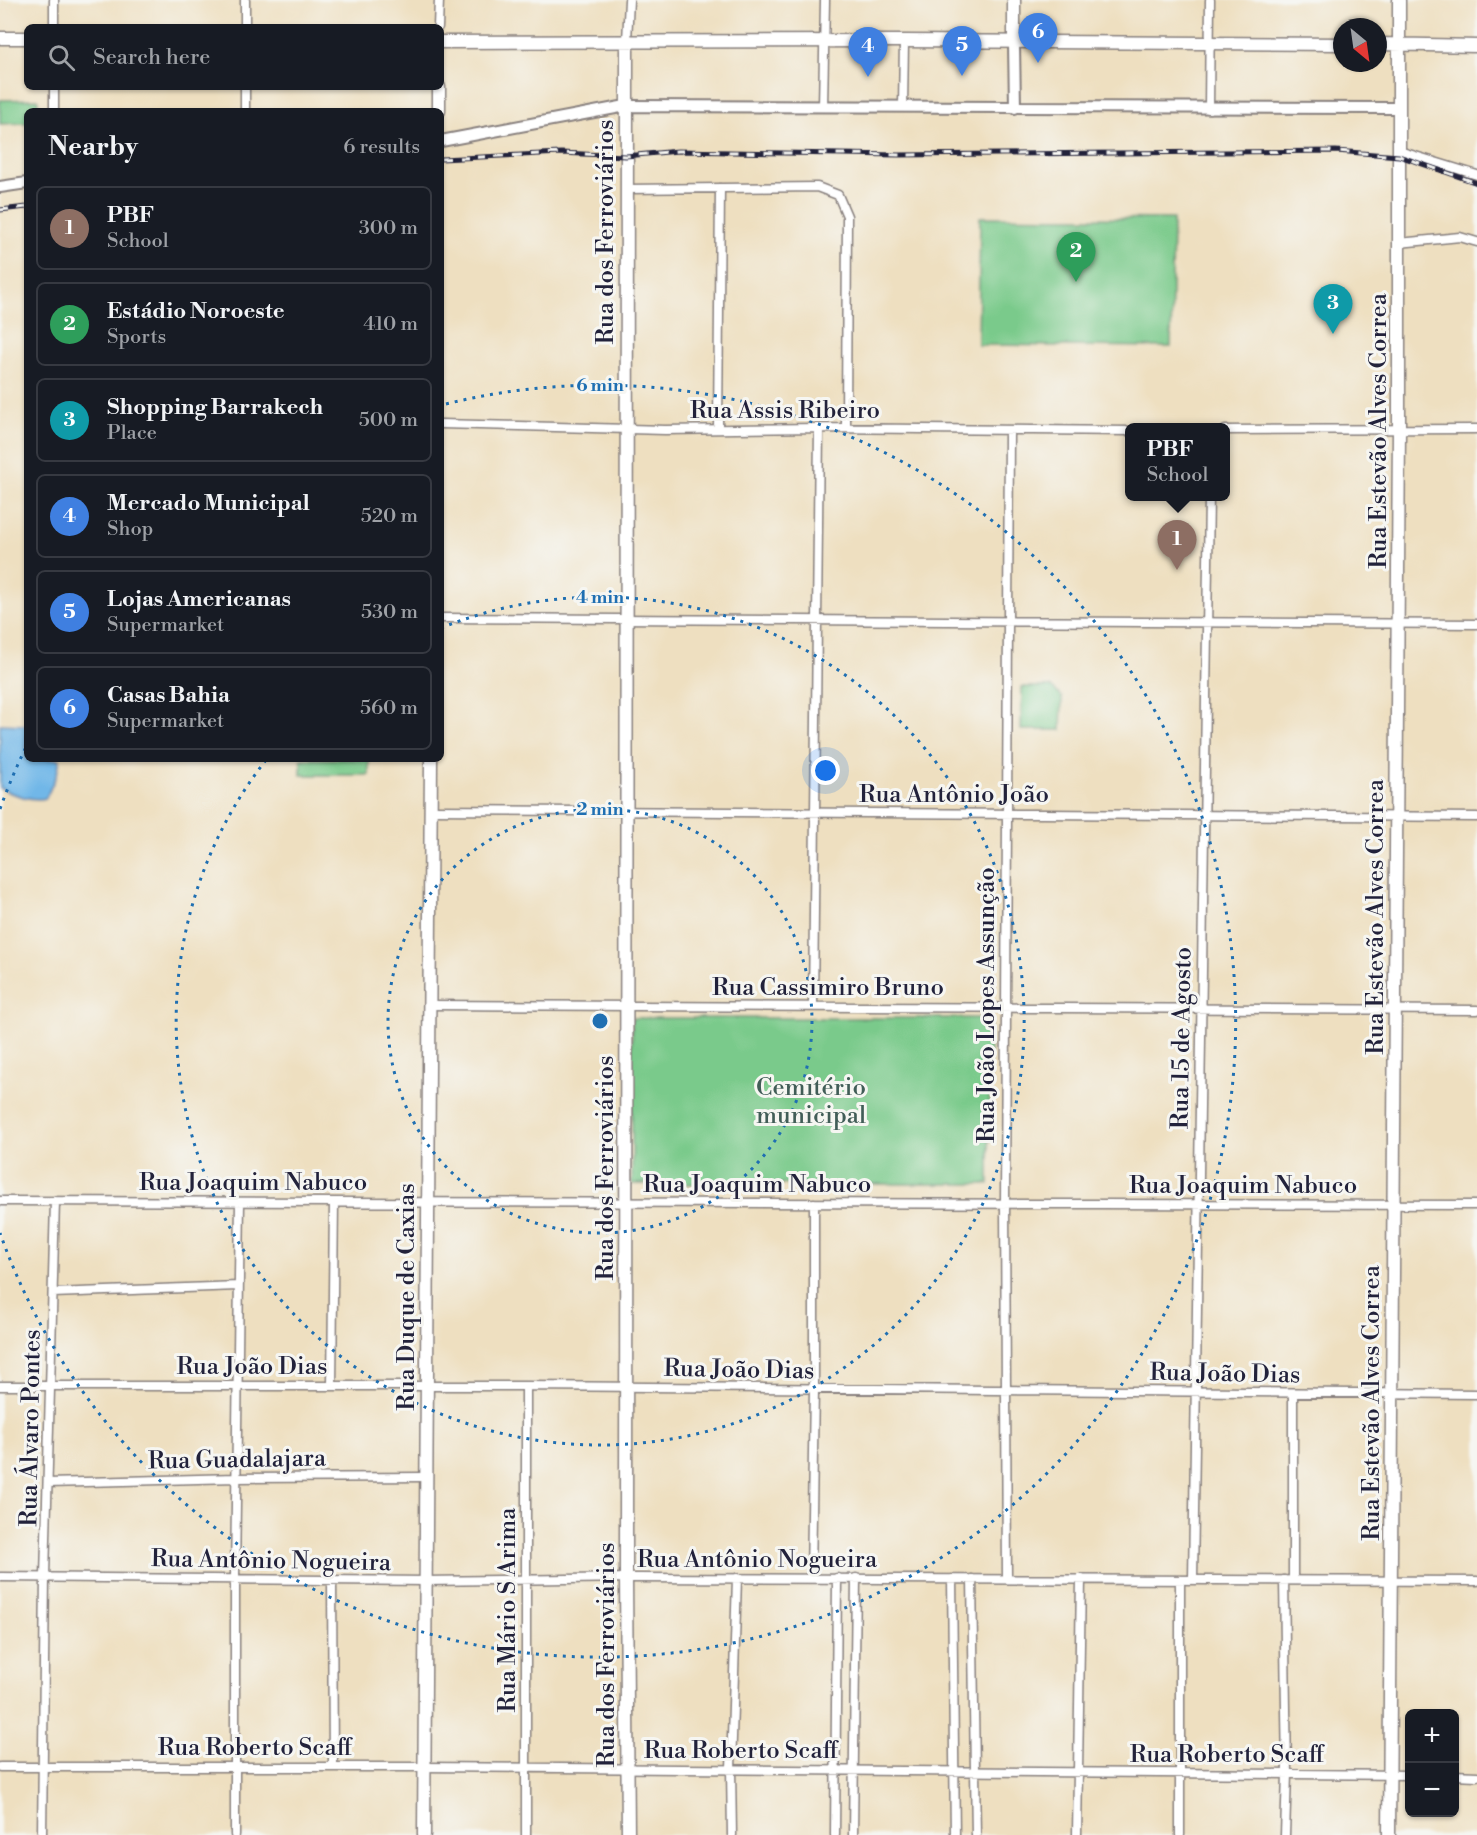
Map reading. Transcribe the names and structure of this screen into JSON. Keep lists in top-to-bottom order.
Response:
{
  "streets": {
    "main road": ["Rua dos Ferroviários", "Rua Estevão Alves Correa", "Rua Duque de Caxias"],
    "street": [
      "Rua Assis Ribeiro",
      "Rua Antônio João",
      "Rua Cassimiro Bruno",
      "Rua João Lopes Assunção",
      "Rua 15 de Agosto",
      "Rua Joaquim Nabuco",
      "Rua João Dias",
      "Rua Álvaro Pontes",
      "Rua Guadalajara",
      "Rua Antônio Nogueira",
      "Rua Mário S Arima",
      "Rua Roberto Scaff"
    ]
  },
  "crossings": [
    ["Rua dos Ferroviários", "Rua Assis Ribeiro"],
    ["Rua dos Ferroviários", "Rua Antônio João"],
    ["Rua dos Ferroviários", "Rua Cassimiro Bruno"],
    ["Rua dos Ferroviários", "Rua Joaquim Nabuco"],
    ["Rua dos Ferroviários", "Rua João Dias"],
    ["Rua dos Ferroviários", "Rua Antônio Nogueira"],
    ["Rua dos Ferroviários", "Rua Roberto Scaff"],
    ["Rua Assis Ribeiro", "Rua João Lopes Assunção"],
    ["Rua Estevão Alves Correa", "Rua Antônio João"],
    ["Rua Estevão Alves Correa", "Rua Cassimiro Bruno"],
    ["Rua Estevão Alves Correa", "Rua Joaquim Nabuco"],
    ["Rua Estevão Alves Correa", "Rua João Dias"],
    ["Rua Estevão Alves Correa", "Rua Antônio Nogueira"],
    ["Rua Estevão Alves Correa", "Rua Roberto Scaff"],
    ["Rua Antônio João", "Rua João Lopes Assunção"],
    ["Rua Antônio João", "Rua 15 de Agosto"],
    ["Rua Antônio João", "Rua Duque de Caxias"],
    ["Rua Cassimiro Bruno", "Rua João Lopes Assunção"],
    ["Rua Cassimiro Bruno", "Rua 15 de Agosto"],
    ["Rua Cassimiro Bruno", "Rua Duque de Caxias"],
    ["Rua João Lopes Assunção", "Rua Joaquim Nabuco"],
    ["Rua João Lopes Assunção", "Rua João Dias"],
    ["Rua João Lopes Assunção", "Rua Antônio Nogueira"],
    ["Rua 15 de Agosto", "Rua Joaquim Nabuco"],
    ["Rua 15 de Agosto", "Rua João Dias"],
    ["Rua 15 de Agosto", "Rua Antônio Nogueira"],
    ["Rua Joaquim Nabuco", "Rua Duque de Caxias"],
    ["Rua Joaquim Nabuco", "Rua Álvaro Pontes"],
    ["Rua Duque de Caxias", "Rua João Dias"],
    ["Rua Duque de Caxias", "Rua Guadalajara"],
    ["Rua Duque de Caxias", "Rua Antônio Nogueira"],
    ["Rua Duque de Caxias", "Rua Roberto Scaff"],
    ["Rua João Dias", "Rua Álvaro Pontes"],
    ["Rua João Dias", "Rua Mário S Arima"],
    ["Rua Álvaro Pontes", "Rua Guadalajara"],
    ["Rua Álvaro Pontes", "Rua Antônio Nogueira"],
    ["Rua Álvaro Pontes", "Rua Roberto Scaff"],
    ["Rua Antônio Nogueira", "Rua Mário S Arima"],
    ["Rua Mário S Arima", "Rua Roberto Scaff"]
  ],
  "parks": ["Cemitério municipal"],
  "north": "bottom right",
  "page": {
    "pins": [
      "6",
      "5",
      "4",
      "2",
      "3",
      "1"
    ],
    "search": "Search here",
    "heading": ["Nearby", "6 results"],
    "list": [
      {
        "mark": "1",
        "name": "PBF",
        "note": "School",
        "value": "300 m"
      },
      {
        "mark": "2",
        "name": "Estádio Noroeste",
        "note": "Sports",
        "value": "410 m"
      },
      {
        "mark": "3",
        "name": "Shopping Barrakech",
        "note": "Place",
        "value": "500 m"
      },
      {
        "mark": "4",
        "name": "Mercado Municipal",
        "note": "Shop",
        "value": "520 m"
      },
      {
        "mark": "5",
        "name": "Lojas Americanas",
        "note": "Supermarket",
        "value": "530 m"
      },
      {
        "mark": "6",
        "name": "Casas Bahia",
        "note": "Supermarket",
        "value": "560 m"
      }
    ],
    "popup": ["PBF", "School"],
    "map_buttons": ["+", "−"]
  },
  "rings": ["6 min", "4 min", "2 min"]
}
